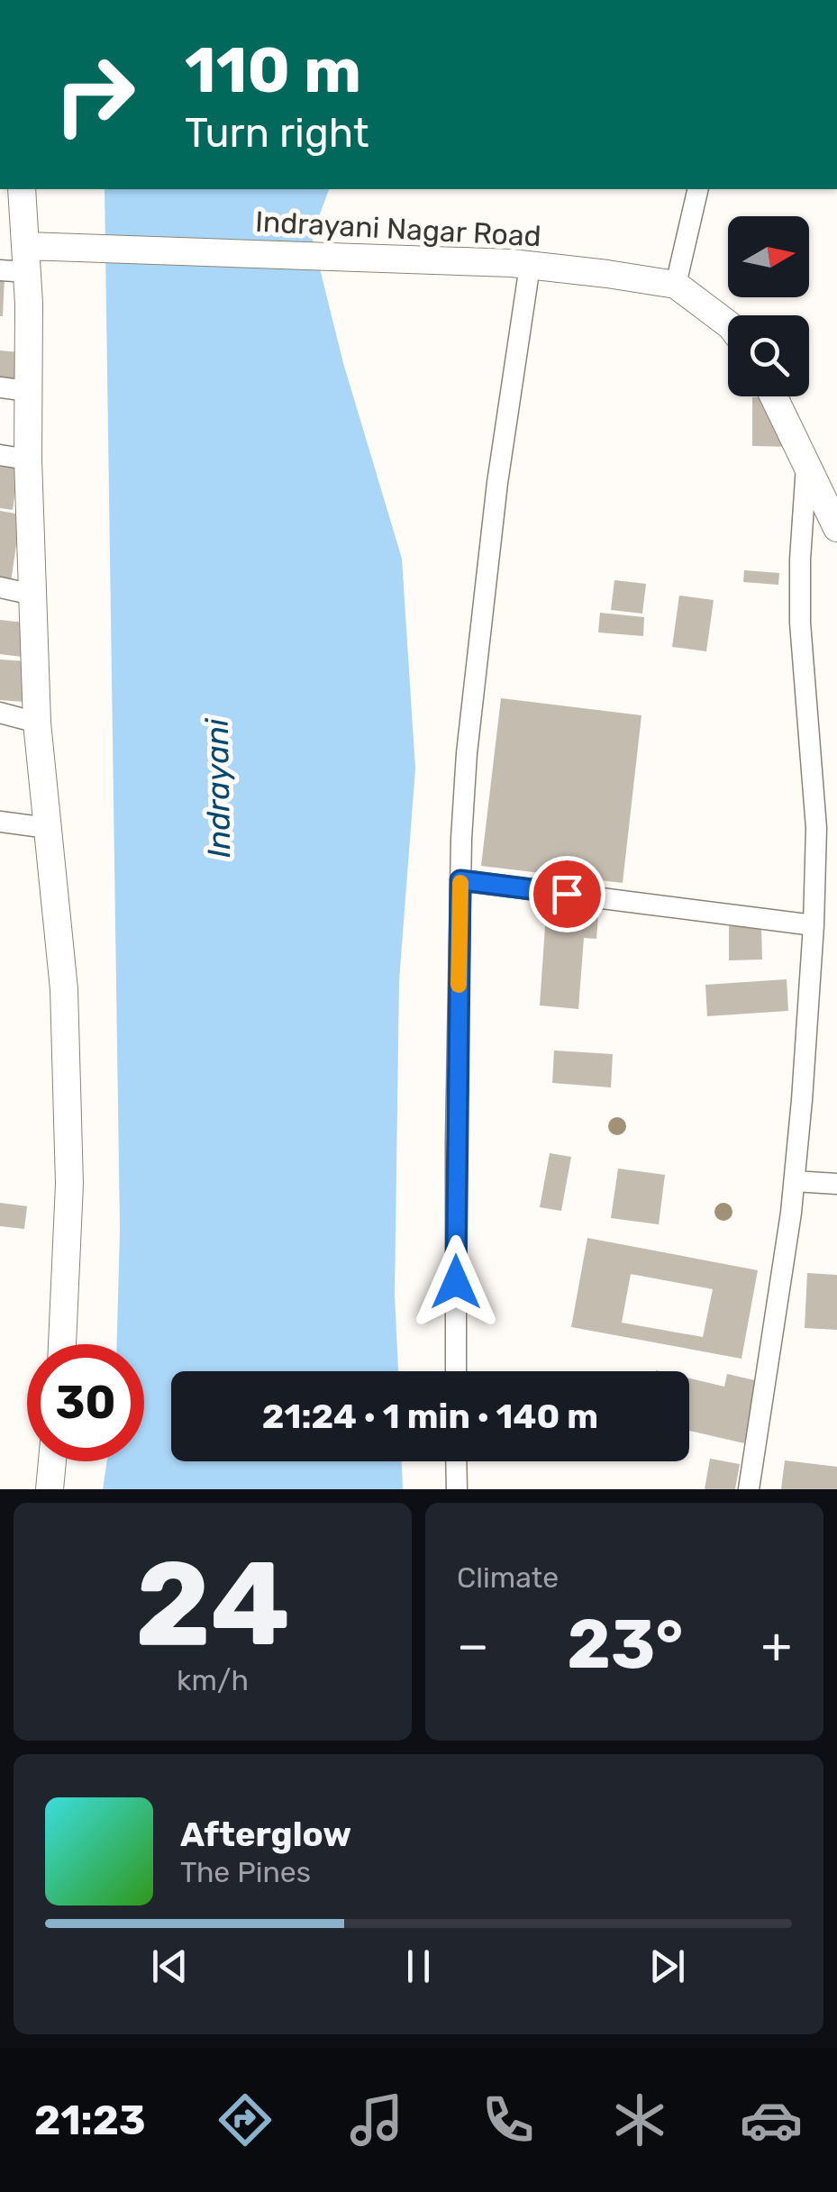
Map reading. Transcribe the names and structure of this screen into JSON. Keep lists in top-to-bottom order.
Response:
{
  "streets": {
    "street": ["Indrayani Nagar Road"]
  },
  "water": ["Indrayani"],
  "north": "right",
  "page": {
    "turn": ["110 m", "Turn right"],
    "limit": "30",
    "trip": "21:24 · 1 min · 140 m",
    "tile": [
      ["24", "km/h"],
      "Climate"
    ],
    "heat": ["−", "23°", "+"],
    "song": ["Afterglow", "The Pines"],
    "tabs": "21:23"
  }
}
